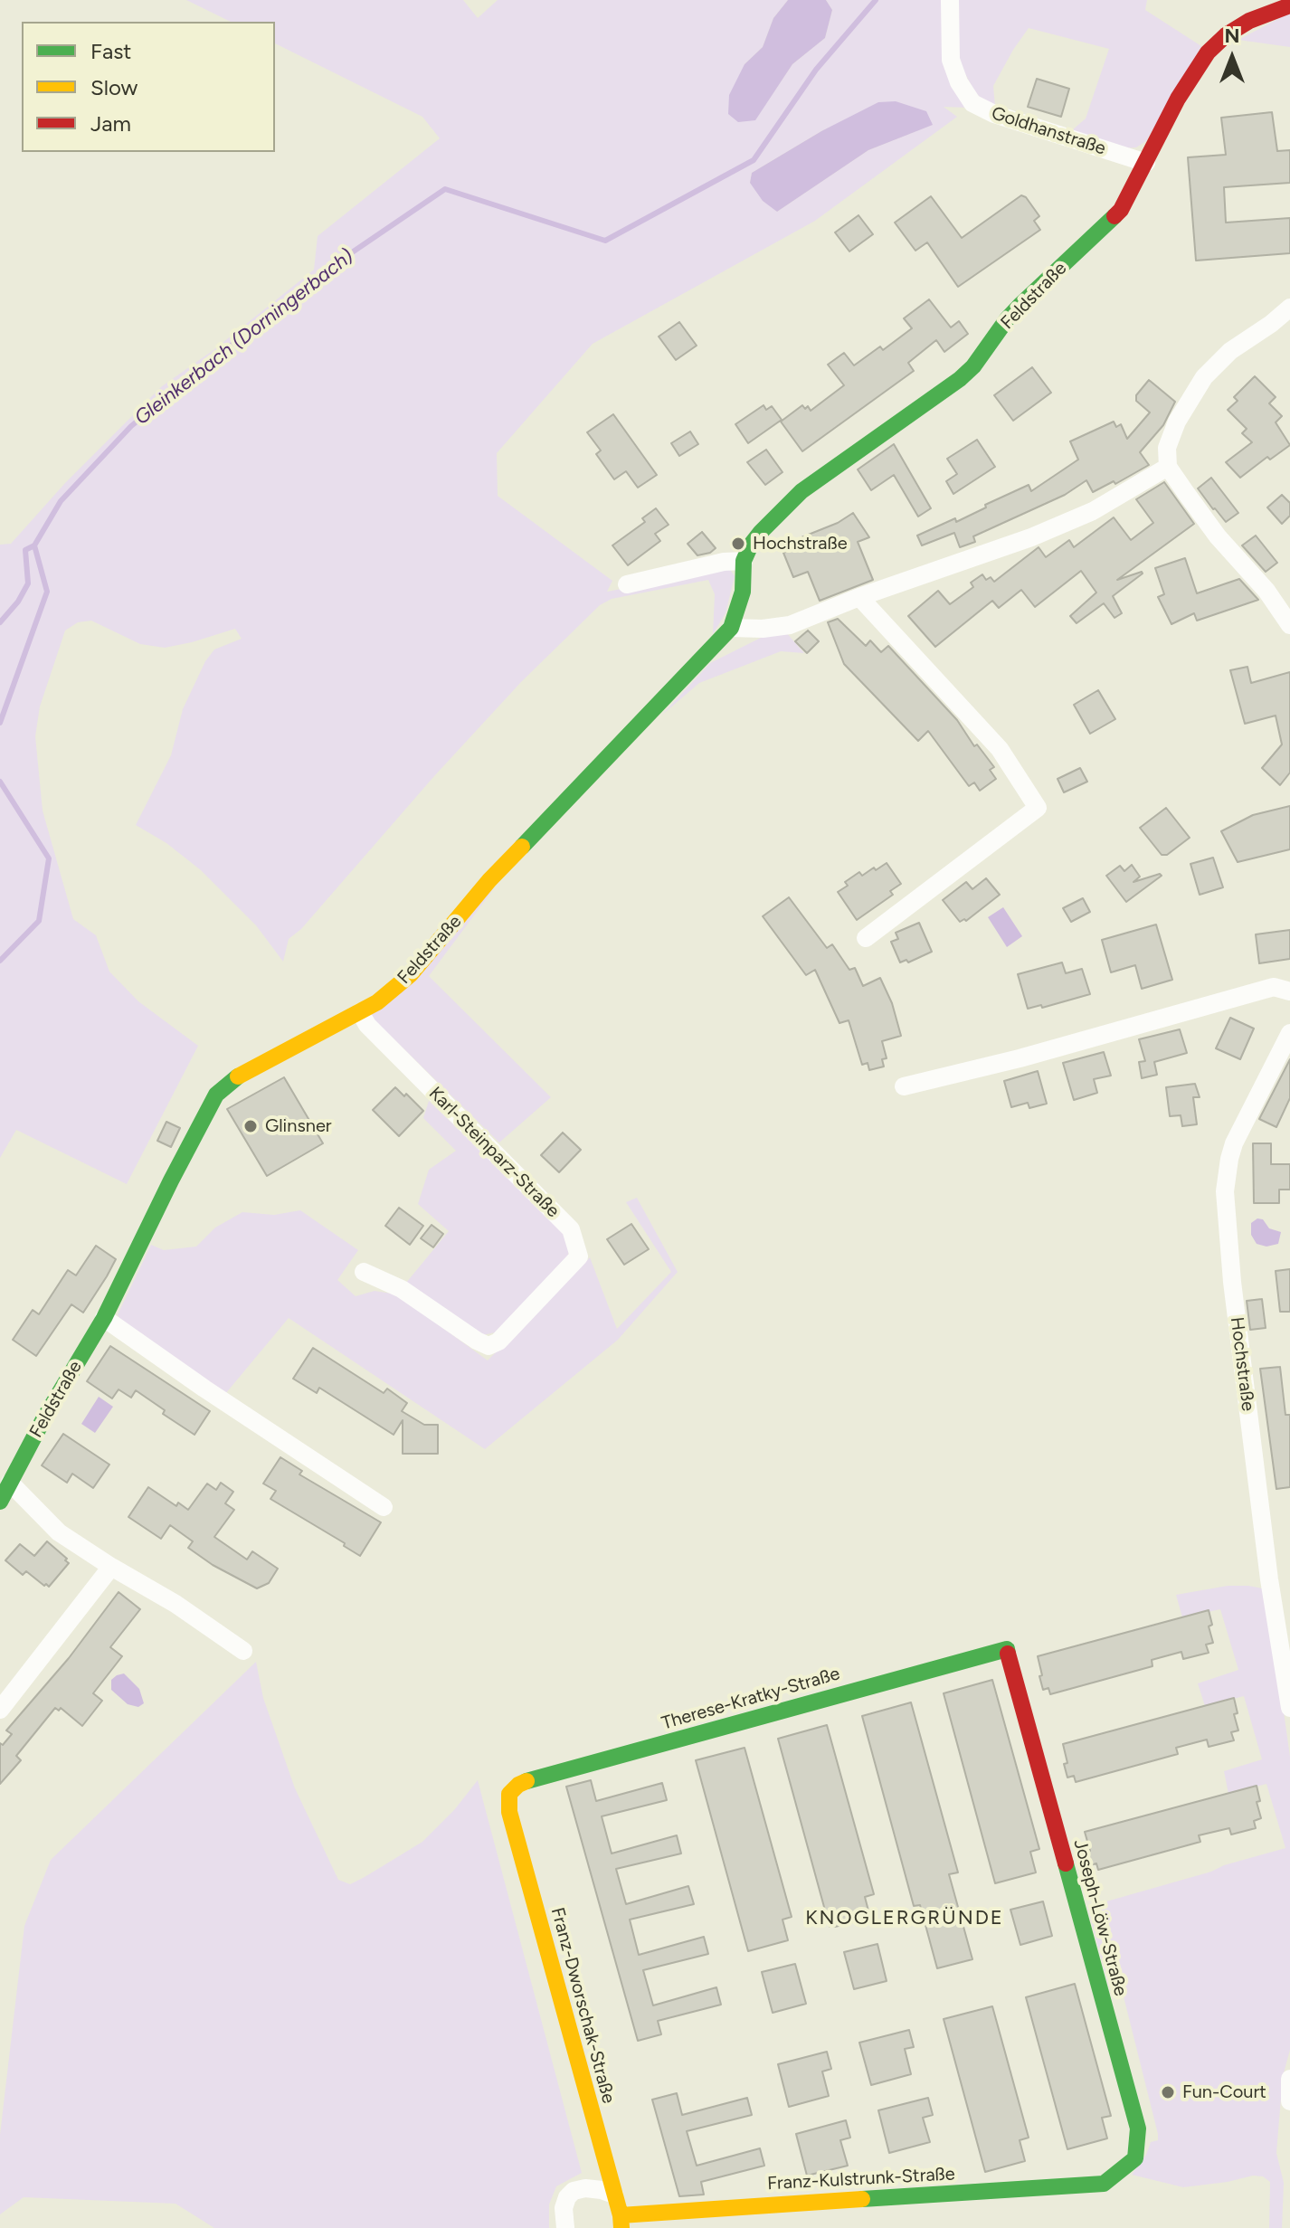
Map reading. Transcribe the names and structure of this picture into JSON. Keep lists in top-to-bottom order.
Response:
{
  "streets": {
    "street": [
      "Goldhanstraße",
      "Feldstraße",
      "Karl-Steinparz-Straße",
      "Hochstraße",
      "Therese-Kratky-Straße",
      "Joseph-Löw-Straße",
      "Franz-Dworschak-Straße",
      "Franz-Kulstrunk-Straße"
    ]
  },
  "crossings": [
    ["Goldhanstraße", "Feldstraße"],
    ["Feldstraße", "Karl-Steinparz-Straße"],
    ["Therese-Kratky-Straße", "Joseph-Löw-Straße"],
    ["Therese-Kratky-Straße", "Franz-Dworschak-Straße"],
    ["Joseph-Löw-Straße", "Franz-Kulstrunk-Straße"],
    ["Franz-Dworschak-Straße", "Franz-Kulstrunk-Straße"]
  ],
  "districts": ["KNOGLERGRÜNDE"],
  "water": ["Gleinkerbach (Dorningerbach)"],
  "places": ["Hochstraße", "Glinsner", "Fun-Court"],
  "legend": ["Fast", "Slow", "Jam"],
  "north": "top"
}
